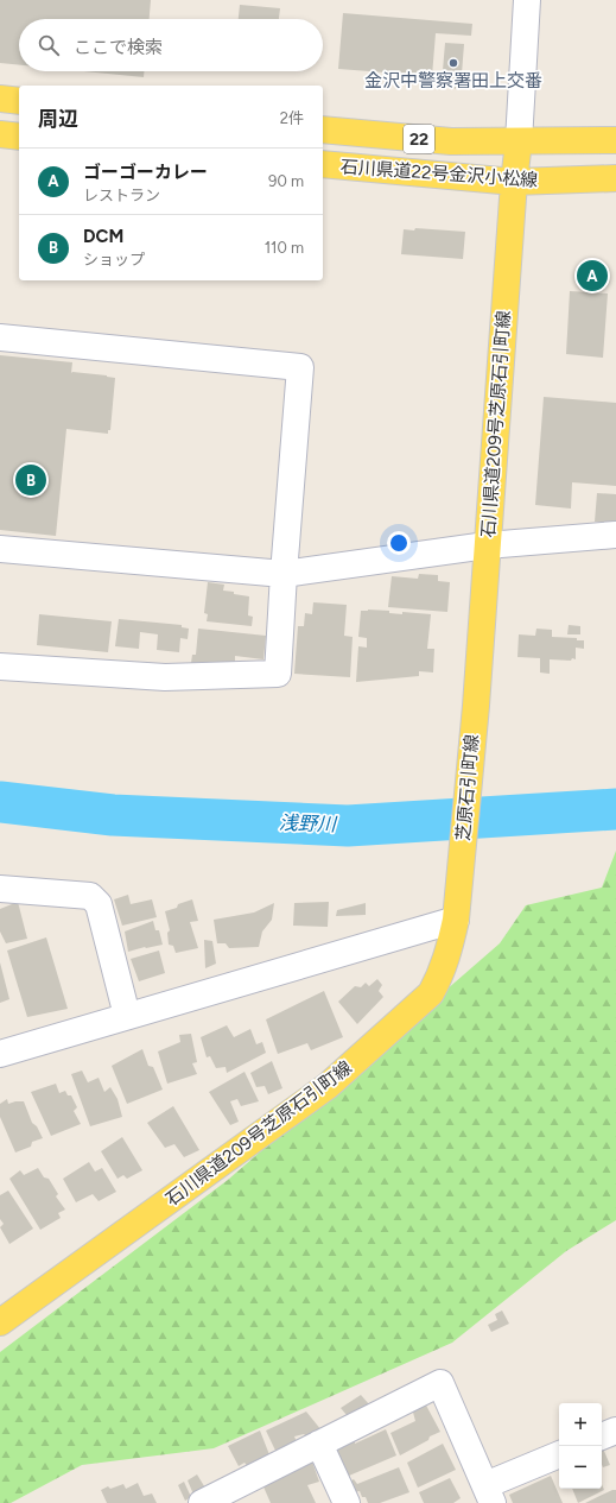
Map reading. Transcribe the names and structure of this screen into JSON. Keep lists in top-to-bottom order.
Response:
{
  "streets": {
    "main road": [
      "22",
      "石川県道22号金沢小松線",
      "石川県道209号芝原石引町線",
      "芝原石引町線"
    ]
  },
  "crossings": [
    ["22", "石川県道22号金沢小松線"],
    ["22", "石川県道209号芝原石引町線"],
    ["石川県道22号金沢小松線", "石川県道209号芝原石引町線"],
    ["石川県道209号芝原石引町線", "芝原石引町線"]
  ],
  "water": ["浅野川"],
  "places": ["金沢中警察署田上交番"],
  "page": {
    "search": "ここで検索",
    "heading": ["周辺", "2件"],
    "list": [
      {
        "mark": "A",
        "name": "ゴーゴーカレー",
        "note": "レストラン",
        "value": "90 m"
      },
      {
        "mark": "B",
        "name": "DCM",
        "note": "ショップ",
        "value": "110 m"
      }
    ],
    "pins": ["A", "B"],
    "map_buttons": ["+", "−"]
  }
}
